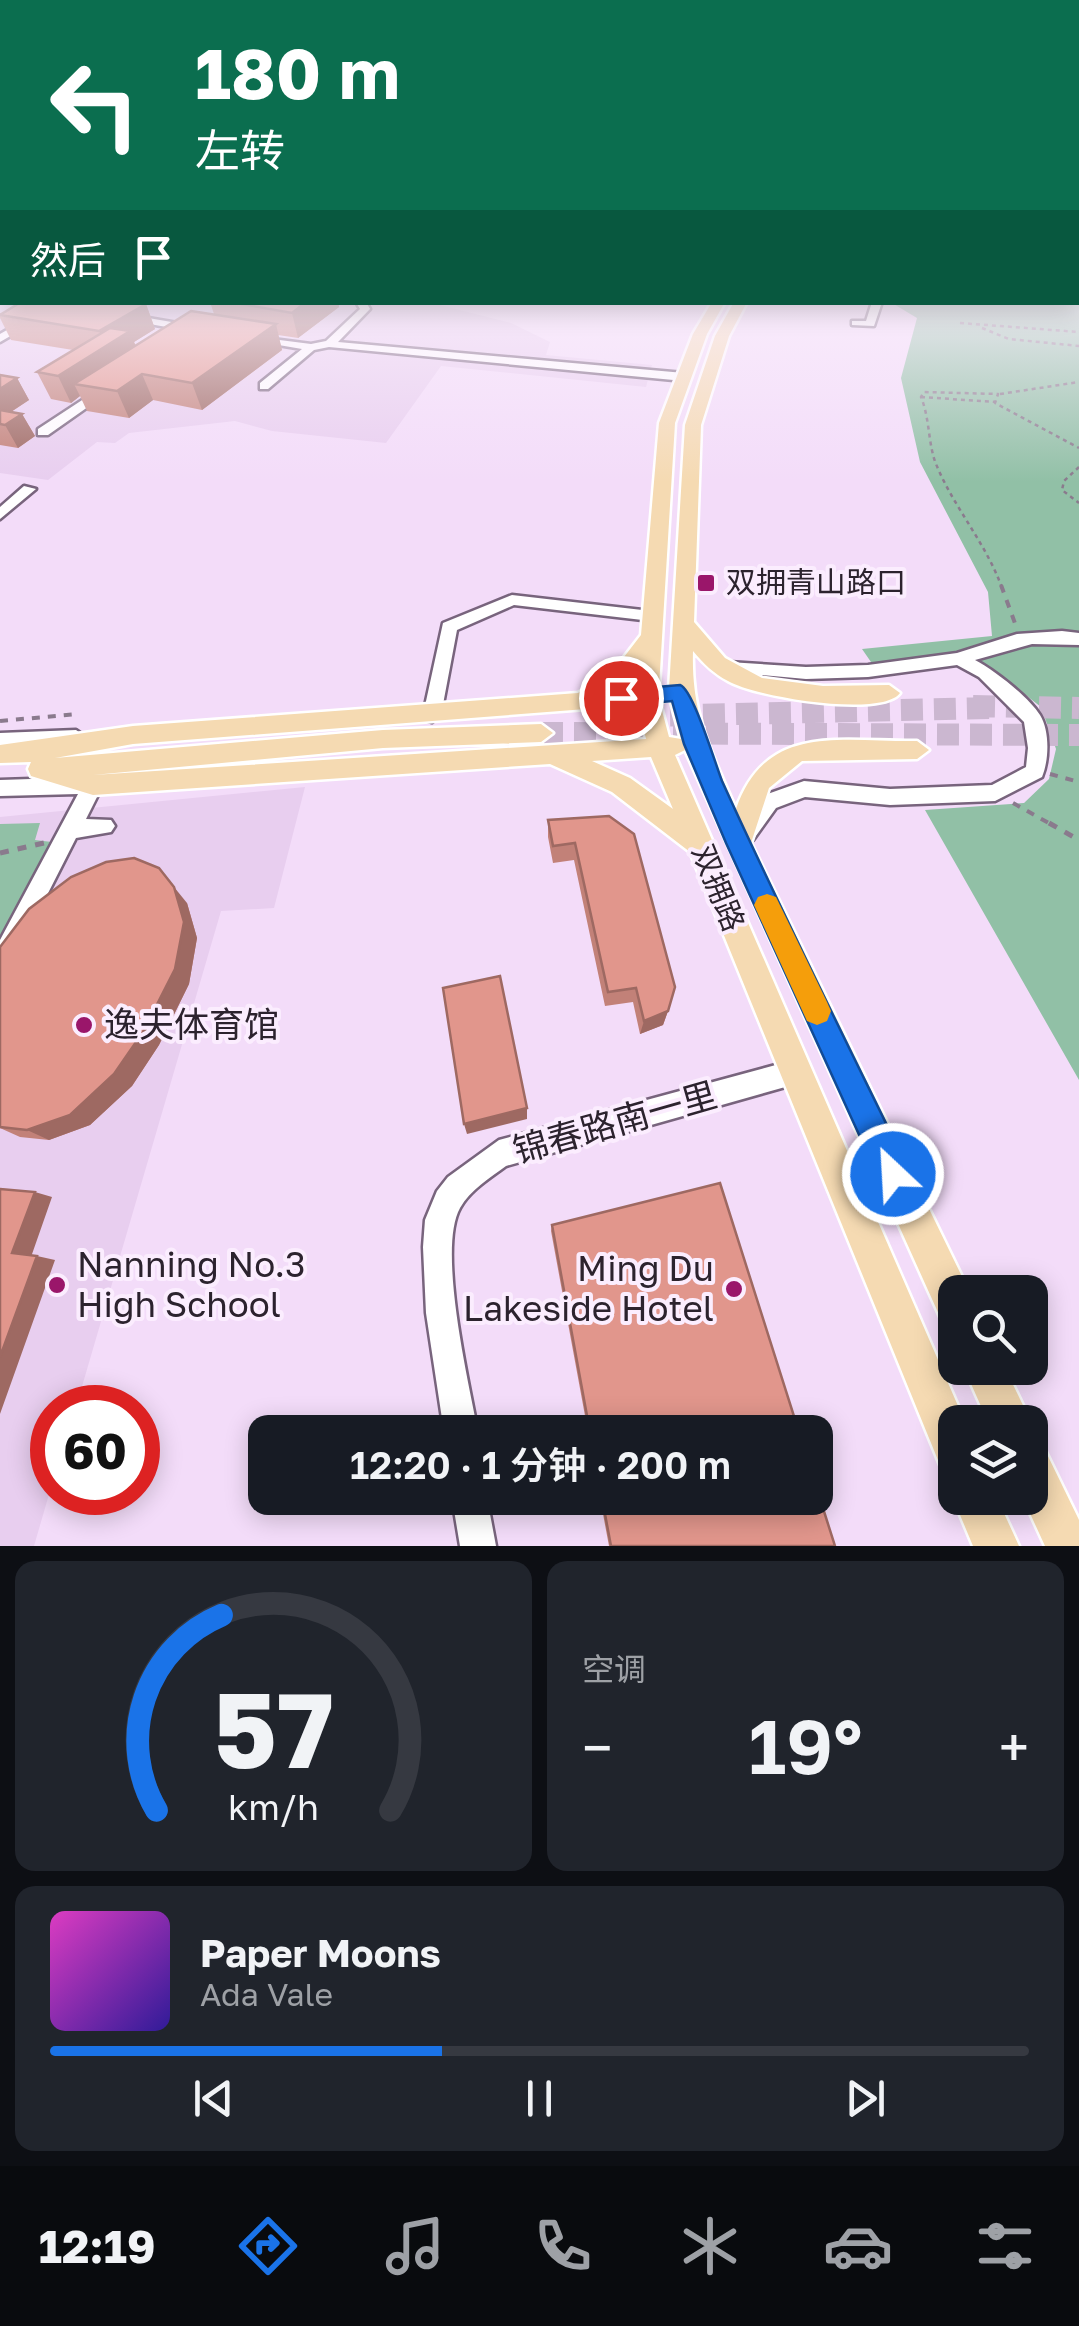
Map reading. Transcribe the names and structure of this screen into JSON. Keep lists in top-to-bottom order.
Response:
{
  "streets": {
    "main road": ["双拥路"],
    "street": ["锦春路南一里"]
  },
  "crossings": [
    ["双拥路", "锦春路南一里"]
  ],
  "places": {
    "transit": ["双拥青山路口"],
    "other": ["逸夫体育馆", "Nanning No.3 High School", "Ming Du Lakeside Hotel"]
  },
  "page": {
    "turn": ["180 m", "左转"],
    "then": "然后",
    "limit": "60",
    "trip": "12:20 · 1 分钟 · 200 m",
    "tile": "空调",
    "heat": ["−", "19°", "+"],
    "song": ["Paper Moons", "Ada Vale"],
    "tabs": "12:19",
    "gauge": ["57", "km/h"]
  }
}
